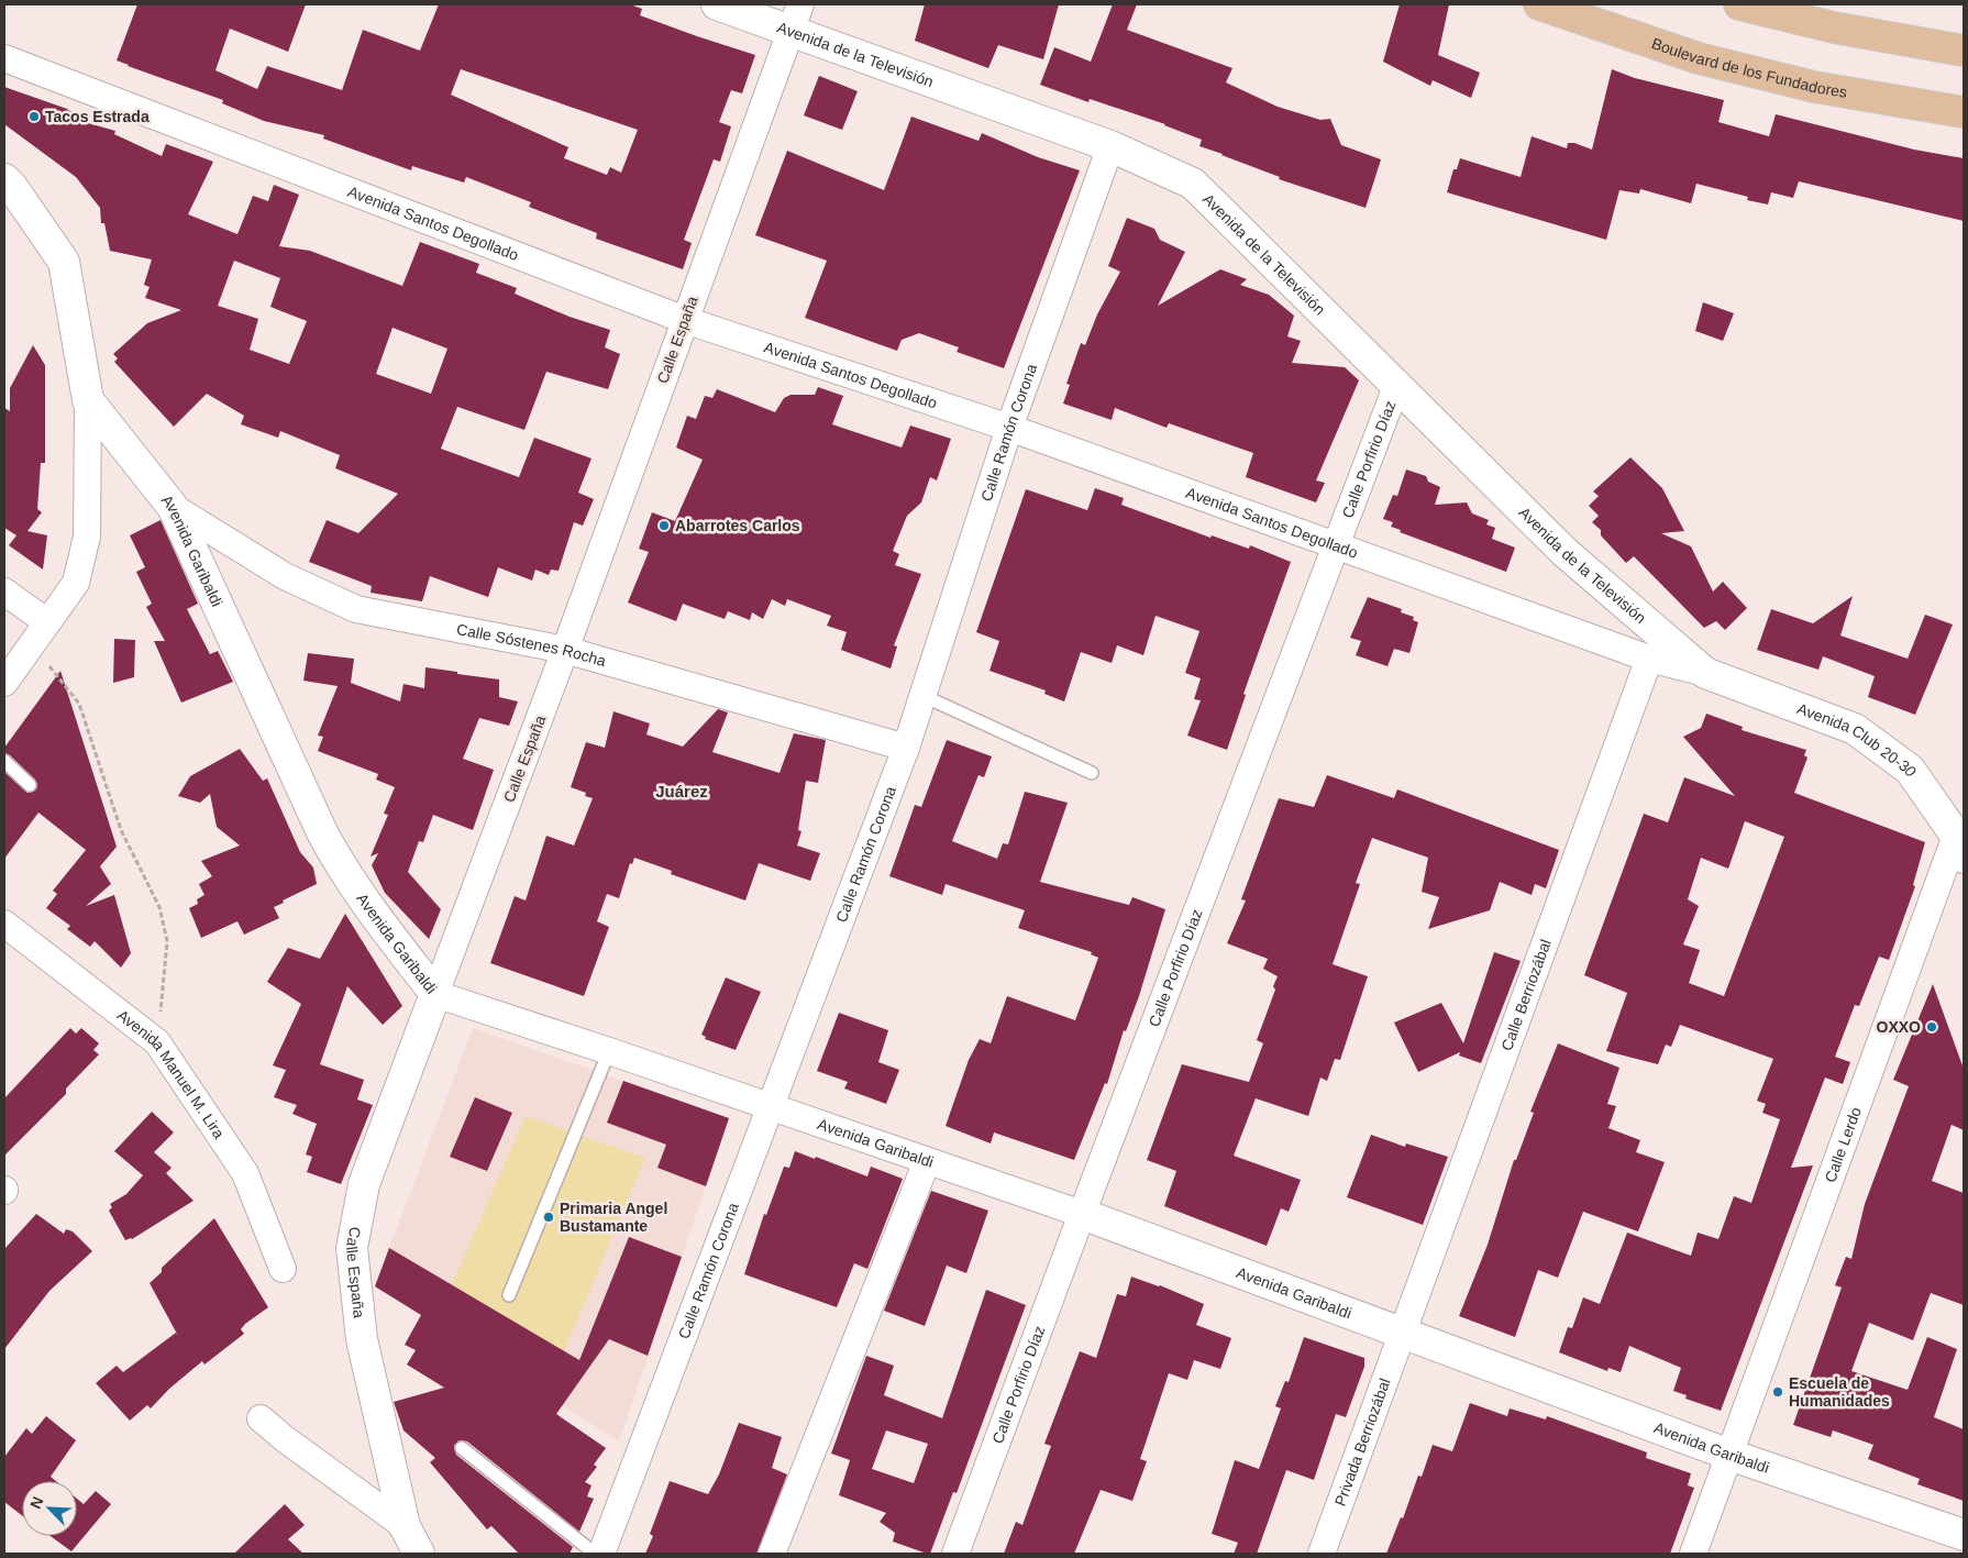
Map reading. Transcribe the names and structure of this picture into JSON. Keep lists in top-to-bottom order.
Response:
{
  "streets": {
    "main road": ["Boulevard de los Fundadores"],
    "street": [
      "Avenida de la Televisión",
      "Avenida Santos Degollado",
      "Calle España",
      "Calle Ramón Corona",
      "Calle Porfirio Díaz",
      "Avenida Garibaldi",
      "Calle Sóstenes Rocha",
      "Avenida Club 20-30",
      "Calle Berriozábal",
      "Avenida Manuel M. Lira",
      "Calle Lerdo",
      "Privada Berriozábal"
    ]
  },
  "crossings": [
    ["Avenida de la Televisión", "Avenida Santos Degollado"],
    ["Avenida de la Televisión", "Calle España"],
    ["Avenida de la Televisión", "Calle Ramón Corona"],
    ["Avenida de la Televisión", "Calle Porfirio Díaz"],
    ["Avenida de la Televisión", "Avenida Club 20-30"],
    ["Avenida Santos Degollado", "Calle España"],
    ["Avenida Santos Degollado", "Calle Ramón Corona"],
    ["Avenida Santos Degollado", "Calle Porfirio Díaz"],
    ["Avenida Santos Degollado", "Avenida Club 20-30"],
    ["Avenida Santos Degollado", "Calle Berriozábal"],
    ["Calle España", "Avenida Garibaldi"],
    ["Calle España", "Calle Sóstenes Rocha"],
    ["Calle Ramón Corona", "Avenida Garibaldi"],
    ["Calle Ramón Corona", "Calle Sóstenes Rocha"],
    ["Calle Porfirio Díaz", "Avenida Garibaldi"],
    ["Avenida Garibaldi", "Calle Sóstenes Rocha"],
    ["Avenida Garibaldi", "Calle Berriozábal"],
    ["Avenida Garibaldi", "Calle Lerdo"],
    ["Avenida Garibaldi", "Privada Berriozábal"],
    ["Avenida Club 20-30", "Calle Lerdo"],
    ["Calle Berriozábal", "Privada Berriozábal"]
  ],
  "districts": ["Juárez"],
  "places": [
    "Tacos Estrada",
    "Abarrotes Carlos",
    "OXXO",
    "Primaria Angel Bustamante",
    "Escuela de Humanidades"
  ],
  "north": "top left"
}
